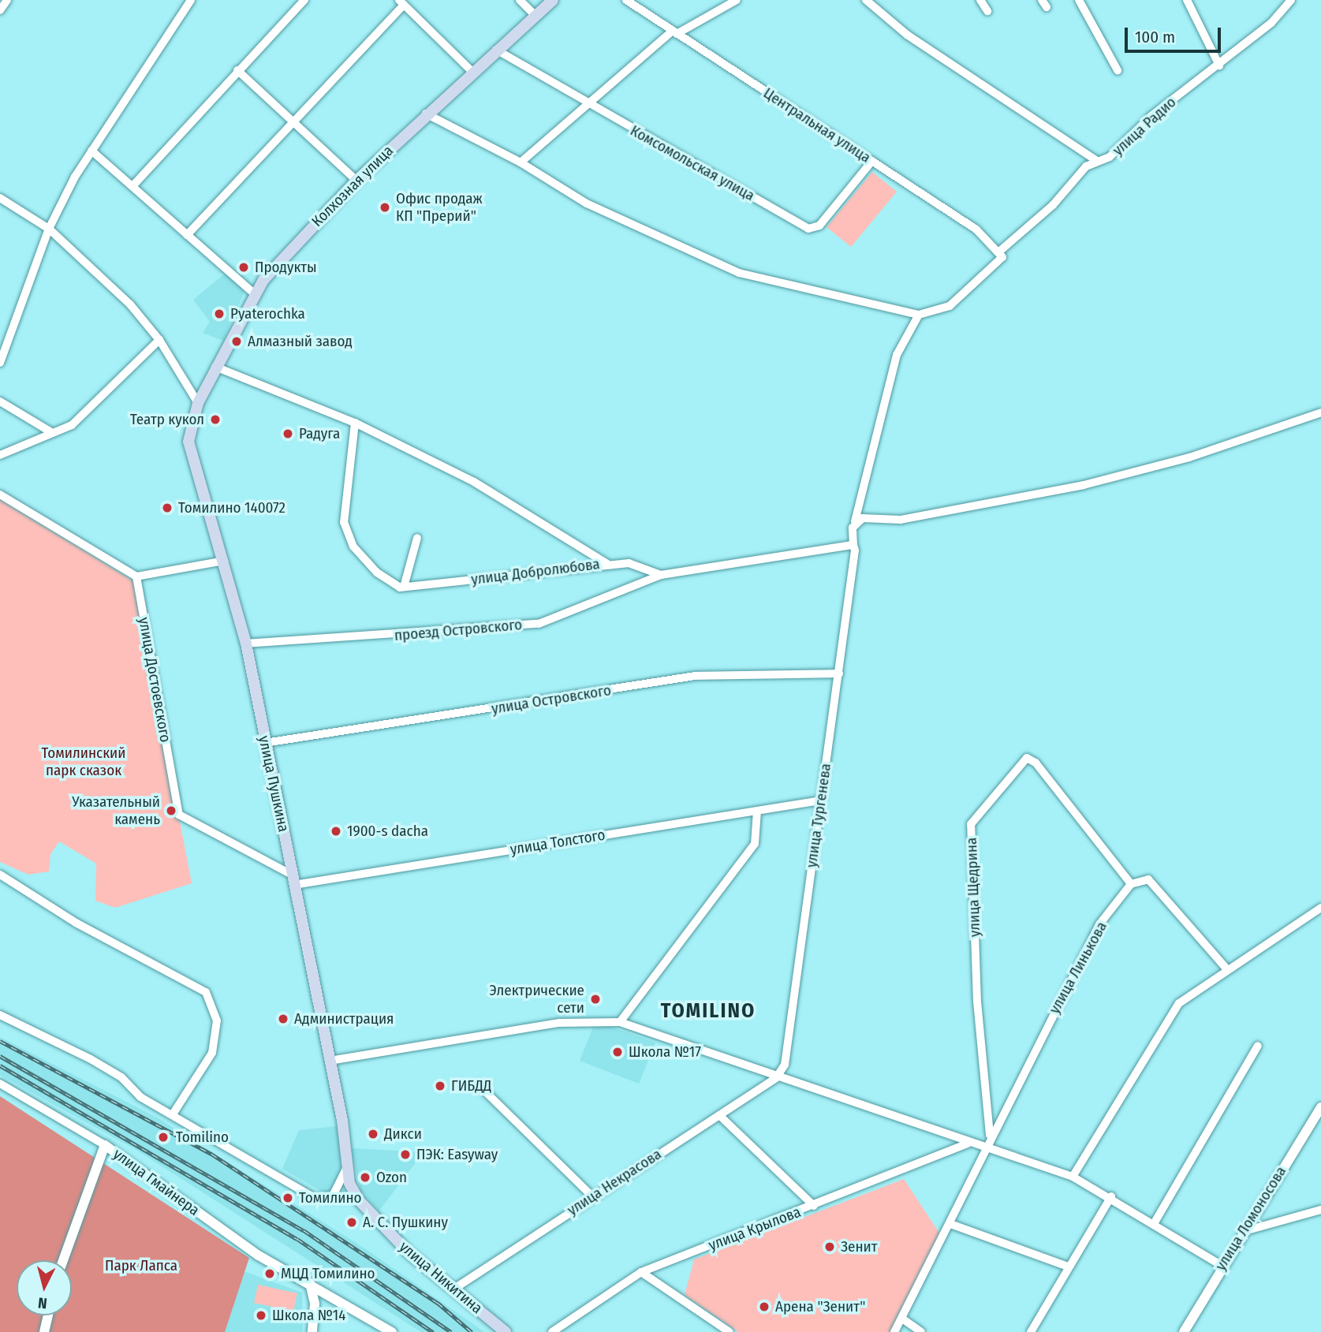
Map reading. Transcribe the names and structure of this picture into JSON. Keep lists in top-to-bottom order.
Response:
{
  "streets": {
    "main road": ["Колхозная улица", "улица Пушкина", "улица Никитина"],
    "street": [
      "Центральная улица",
      "улица Радио",
      "Комсомольская улица",
      "улица Добролюбова",
      "проезд Островского",
      "улица Достоевского",
      "улица Островского",
      "улица Тургенева",
      "улица Толстого",
      "улица Щедрина",
      "улица Линькова",
      "улица Гмайнера",
      "улица Некрасова",
      "улица Ломоносова",
      "улица Крылова"
    ]
  },
  "crossings": [
    ["Центральная улица", "улица Радио"],
    ["Центральная улица", "Комсомольская улица"],
    ["улица Радио", "улица Тургенева"],
    ["Комсомольская улица", "Колхозная улица"],
    ["Колхозная улица", "улица Добролюбова"],
    ["Колхозная улица", "улица Пушкина"],
    ["проезд Островского", "улица Пушкина"],
    ["проезд Островского", "улица Тургенева"],
    ["улица Достоевского", "улица Пушкина"],
    ["улица Достоевского", "улица Толстого"],
    ["улица Островского", "улица Пушкина"],
    ["улица Островского", "улица Тургенева"],
    ["улица Пушкина", "улица Толстого"],
    ["улица Тургенева", "улица Толстого"],
    ["улица Тургенева", "улица Некрасова"],
    ["улица Щедрина", "улица Линькова"],
    ["улица Некрасова", "улица Никитина"]
  ],
  "districts": ["TOMILINO"],
  "parks": ["Томилинский парк сказок", "Парк Лапса"],
  "places": [
    "Офис продаж КП \"Прерий\"",
    "Продукты",
    "Pyaterochka",
    "Алмазный завод",
    "Театр кукол",
    "Радуга",
    "Томилино 140072",
    "Указательный камень",
    "1900-s dacha",
    "Электрические сети",
    "Администрация",
    "Школа №17",
    "ГИБДД",
    "Дикси",
    "Tomilino",
    "ПЭК: Easyway",
    "Ozon",
    "Томилино",
    "А. С. Пушкину",
    "Зенит",
    "МЦД Томилино",
    "Арена \"Зенит\"",
    "Школа №14"
  ],
  "scale_bar": "100 m",
  "north": "bottom"
}
